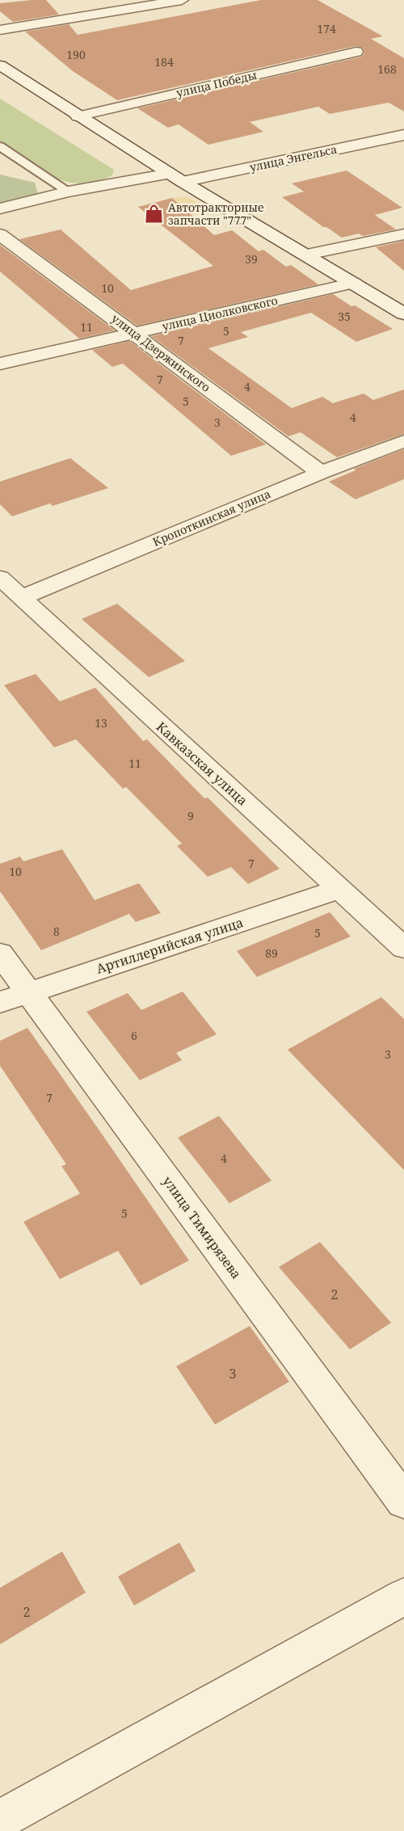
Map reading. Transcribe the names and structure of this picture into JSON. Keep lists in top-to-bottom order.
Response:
{
  "streets": {
    "street": [
      "улица Победы",
      "улица Энгельса",
      "улица Циолковского",
      "улица Дзержинского",
      "Кропоткинская улица",
      "Кавказская улица",
      "Артиллерийская улица",
      "улица Тимирязева"
    ]
  },
  "crossings": [
    ["улица Циолковского", "улица Дзержинского"],
    ["улица Дзержинского", "Кропоткинская улица"],
    ["Кропоткинская улица", "Кавказская улица"],
    ["Кавказская улица", "Артиллерийская улица"],
    ["Артиллерийская улица", "улица Тимирязева"]
  ],
  "places": {
    "shop": ["Автотракторные запчасти \"777\""]
  },
  "house_numbers": [
    "174",
    "190",
    "184",
    "168",
    "39",
    "10",
    "35",
    "11",
    "5",
    "7",
    "7",
    "4",
    "5",
    "4",
    "3",
    "13",
    "11",
    "9",
    "7",
    "10",
    "8",
    "5",
    "89",
    "6",
    "3",
    "7",
    "4",
    "5",
    "2",
    "3",
    "2"
  ]
}
